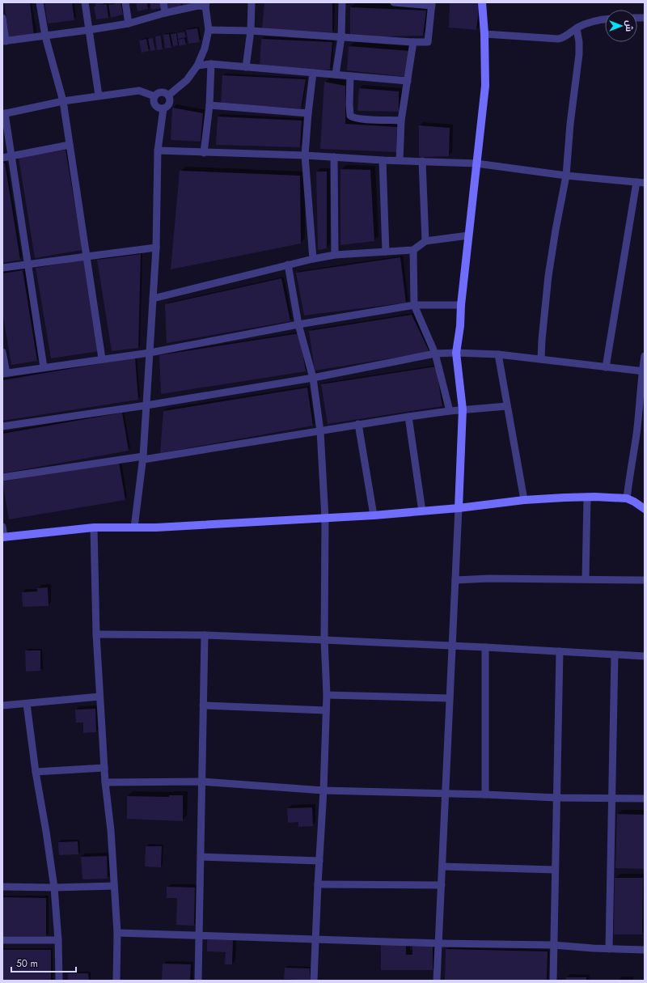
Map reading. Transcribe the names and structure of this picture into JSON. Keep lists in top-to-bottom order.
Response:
{
  "scale_bar": "50 m",
  "north": "right"
}
